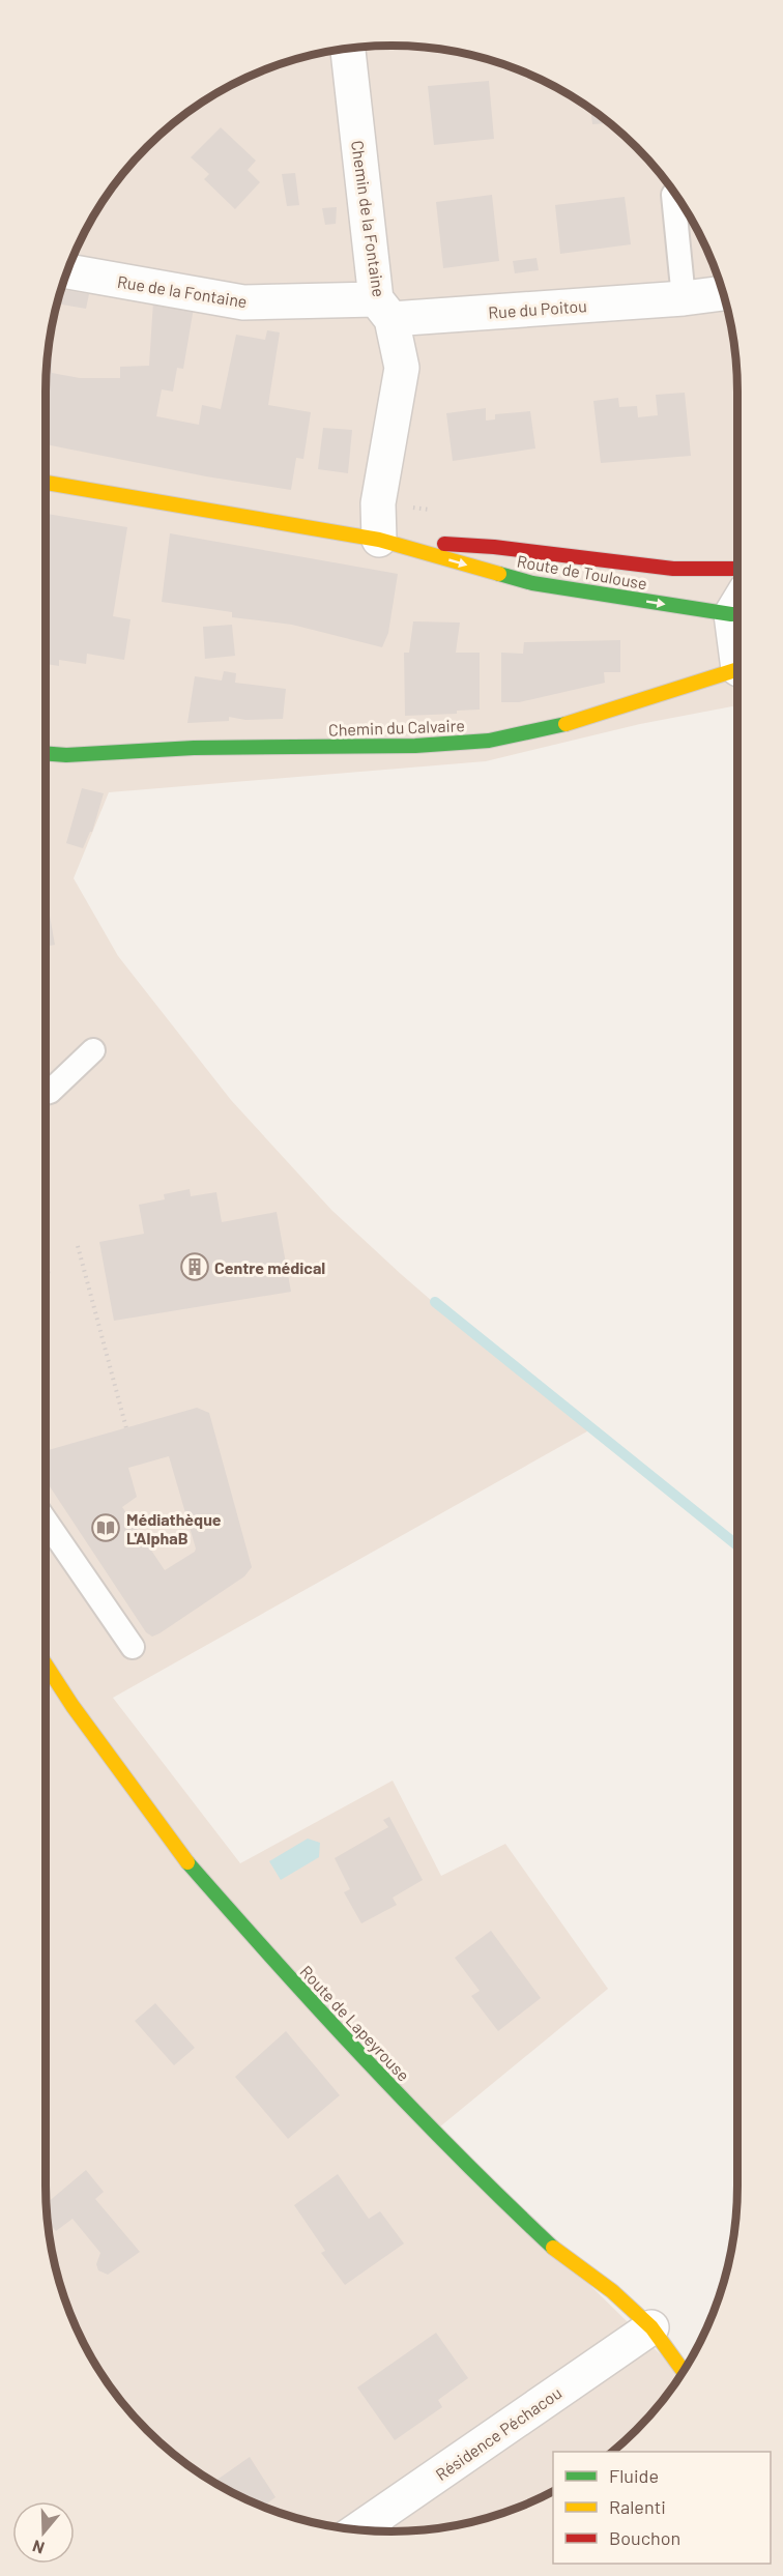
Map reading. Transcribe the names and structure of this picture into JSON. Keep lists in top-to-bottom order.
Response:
{
  "streets": {
    "street": [
      "Chemin de la Fontaine",
      "Rue de la Fontaine",
      "Rue du Poitou",
      "Route de Toulouse",
      "Chemin du Calvaire",
      "Route de Lapeyrouse",
      "Résidence Péchacou"
    ]
  },
  "crossings": [
    ["Chemin de la Fontaine", "Rue de la Fontaine"],
    ["Chemin de la Fontaine", "Rue du Poitou"],
    ["Chemin de la Fontaine", "Route de Toulouse"],
    ["Rue de la Fontaine", "Rue du Poitou"],
    ["Route de Lapeyrouse", "Résidence Péchacou"]
  ],
  "places": {
    "building": ["Centre médical"],
    "library": ["Médiathèque L'AlphaB"]
  },
  "legend": ["Fluide", "Ralenti", "Bouchon"],
  "north": "bottom"
}
